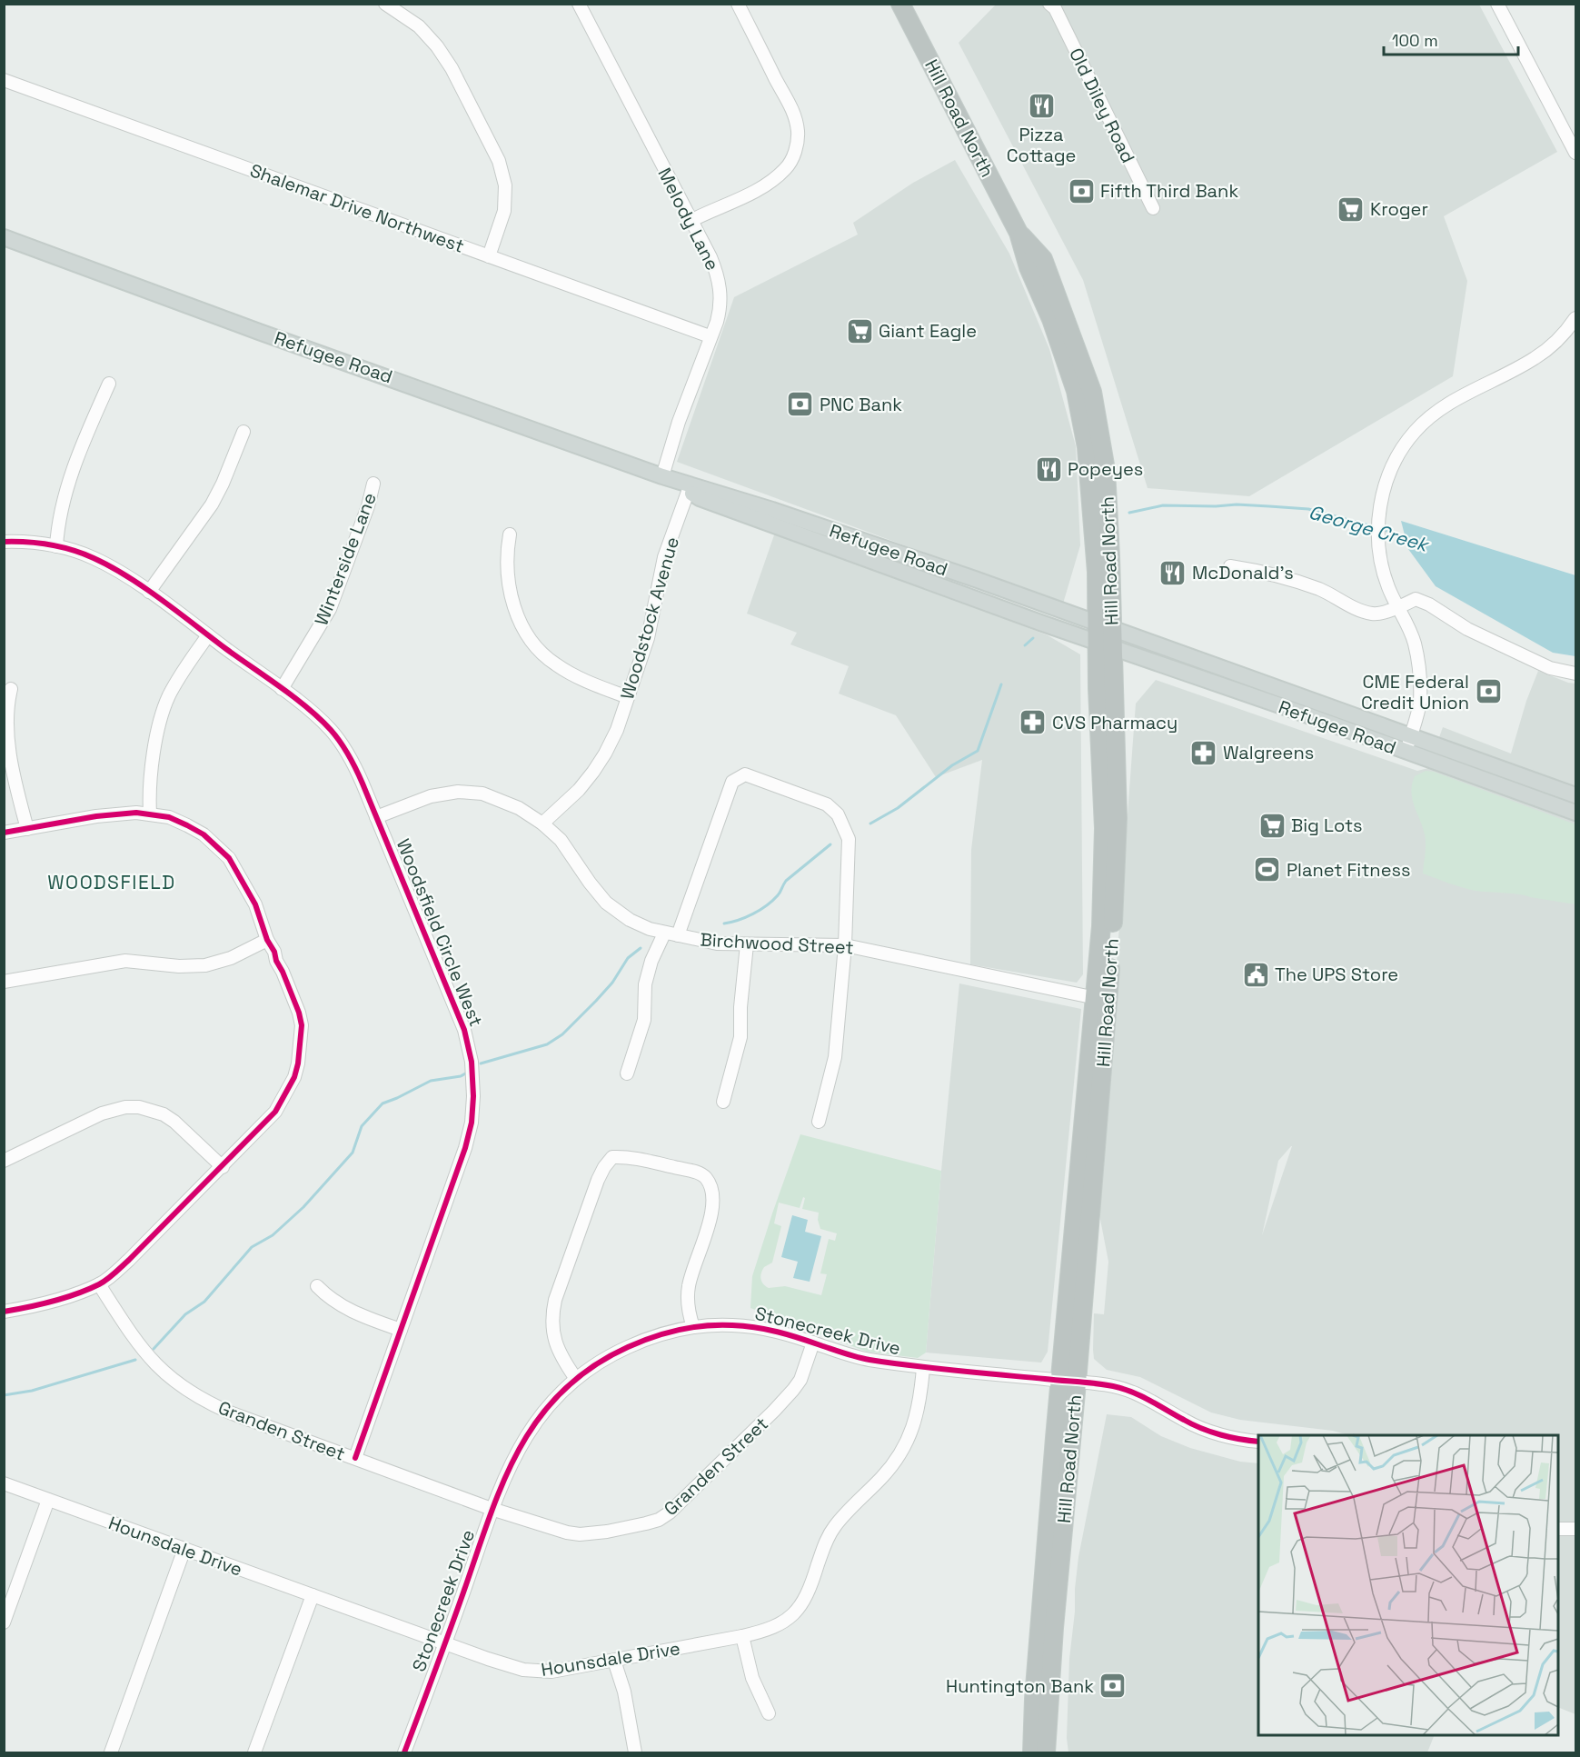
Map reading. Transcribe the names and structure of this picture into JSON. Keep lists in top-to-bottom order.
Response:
{
  "streets": {
    "highway": ["Hill Road North"],
    "main road": ["Refugee Road"],
    "street": [
      "Old Diley Road",
      "Shalemar Drive Northwest",
      "Melody Lane",
      "Winterside Lane",
      "Woodstock Avenue",
      "Woodsfield Circle West",
      "Birchwood Street",
      "Stonecreek Drive",
      "Granden Street",
      "Hounsdale Drive"
    ]
  },
  "crossings": [
    ["Hill Road North", "Refugee Road"],
    ["Hill Road North", "Birchwood Street"],
    ["Hill Road North", "Stonecreek Drive"],
    ["Shalemar Drive Northwest", "Melody Lane"],
    ["Melody Lane", "Refugee Road"],
    ["Refugee Road", "Woodstock Avenue"],
    ["Winterside Lane", "Woodsfield Circle West"],
    ["Woodstock Avenue", "Birchwood Street"],
    ["Woodsfield Circle West", "Birchwood Street"],
    ["Woodsfield Circle West", "Granden Street"],
    ["Stonecreek Drive", "Granden Street"],
    ["Stonecreek Drive", "Hounsdale Drive"]
  ],
  "districts": ["WOODSFIELD"],
  "water": ["George Creek"],
  "places": {
    "restaurant": ["Pizza Cottage", "Popeyes", "McDonald's"],
    "bank": [
      "Fifth Third Bank",
      "PNC Bank",
      "CME Federal Credit Union",
      "Huntington Bank"
    ],
    "supermarket": ["Kroger", "Giant Eagle", "Big Lots"],
    "pharmacy": ["CVS Pharmacy", "Walgreens"],
    "sports": ["Planet Fitness"],
    "public building": ["The UPS Store"]
  },
  "scale_bar": "100 m"
}
